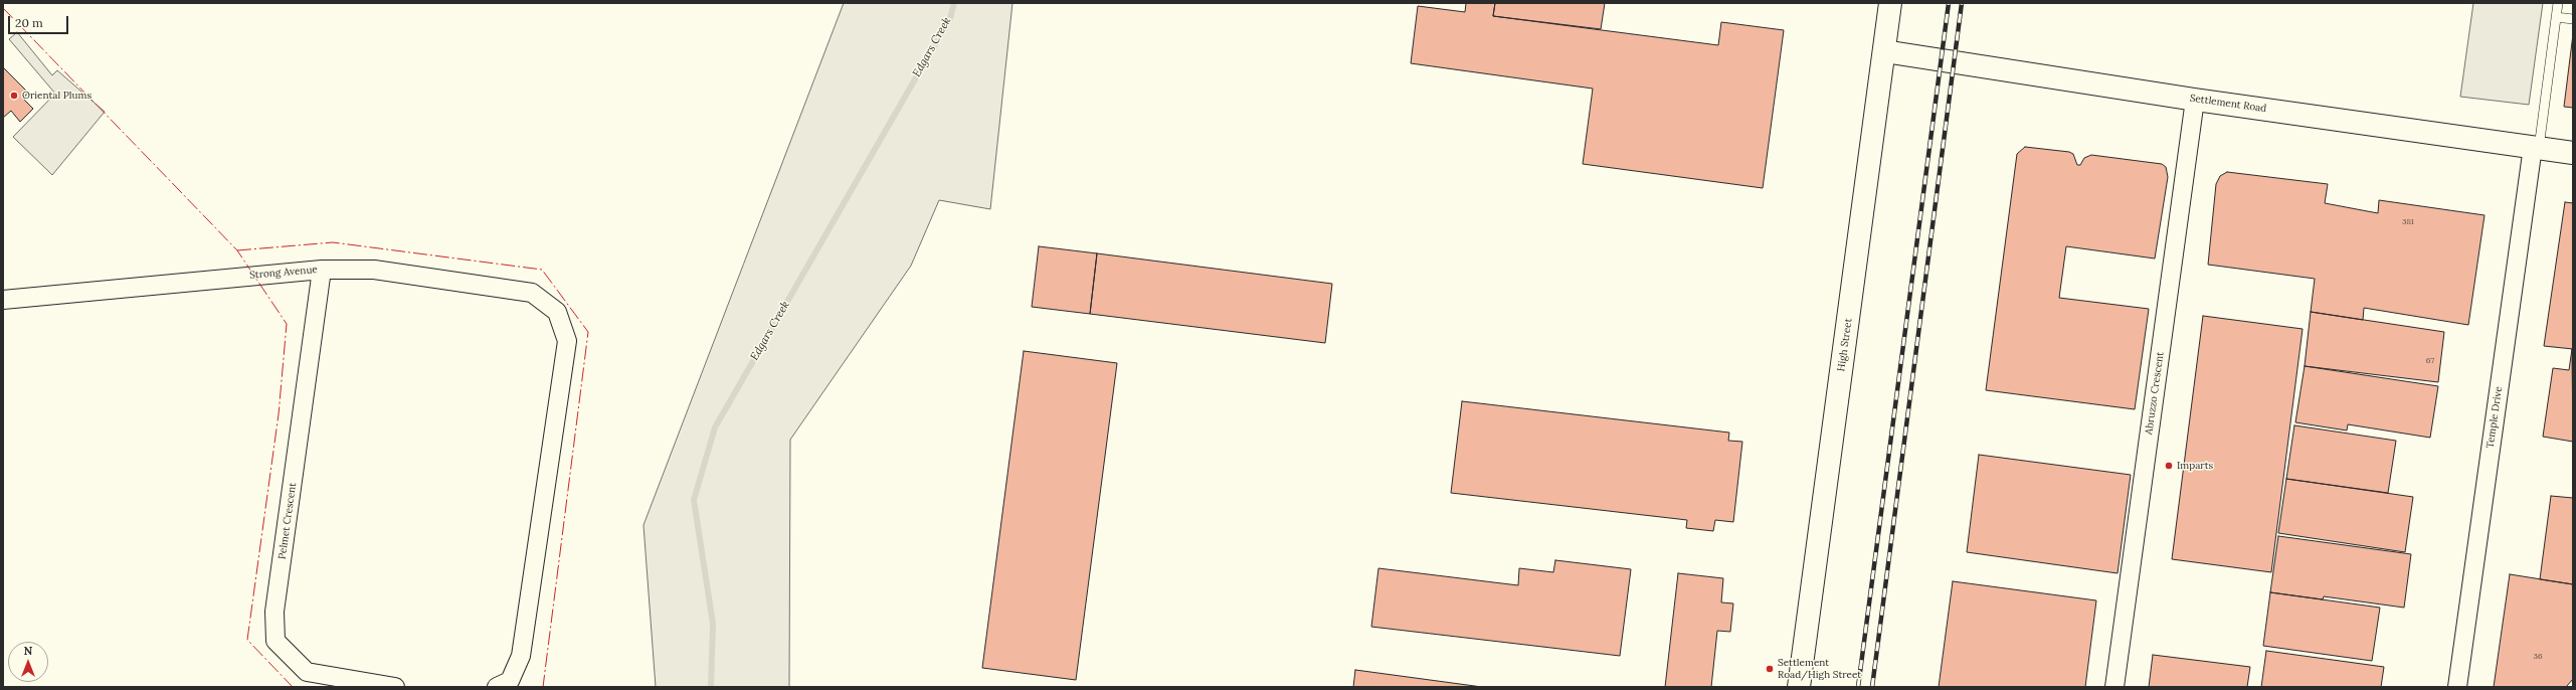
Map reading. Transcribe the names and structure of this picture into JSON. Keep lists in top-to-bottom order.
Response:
{
  "streets": {
    "main road": ["Settlement Road", "High Street"],
    "street": [
      "Strong Avenue",
      "Abruzzo Crescent",
      "Temple Drive",
      "Pelmet Crescent"
    ]
  },
  "crossings": [
    ["Settlement Road", "High Street"],
    ["Settlement Road", "Abruzzo Crescent"],
    ["Settlement Road", "Temple Drive"],
    ["Strong Avenue", "Pelmet Crescent"]
  ],
  "water": ["Edgars Creek"],
  "places": ["Oriental Plums", "Imparts", "Settlement Road/High Street"],
  "house_numbers": ["381", "67", "36"],
  "scale_bar": "20 m",
  "north": "top"
}
